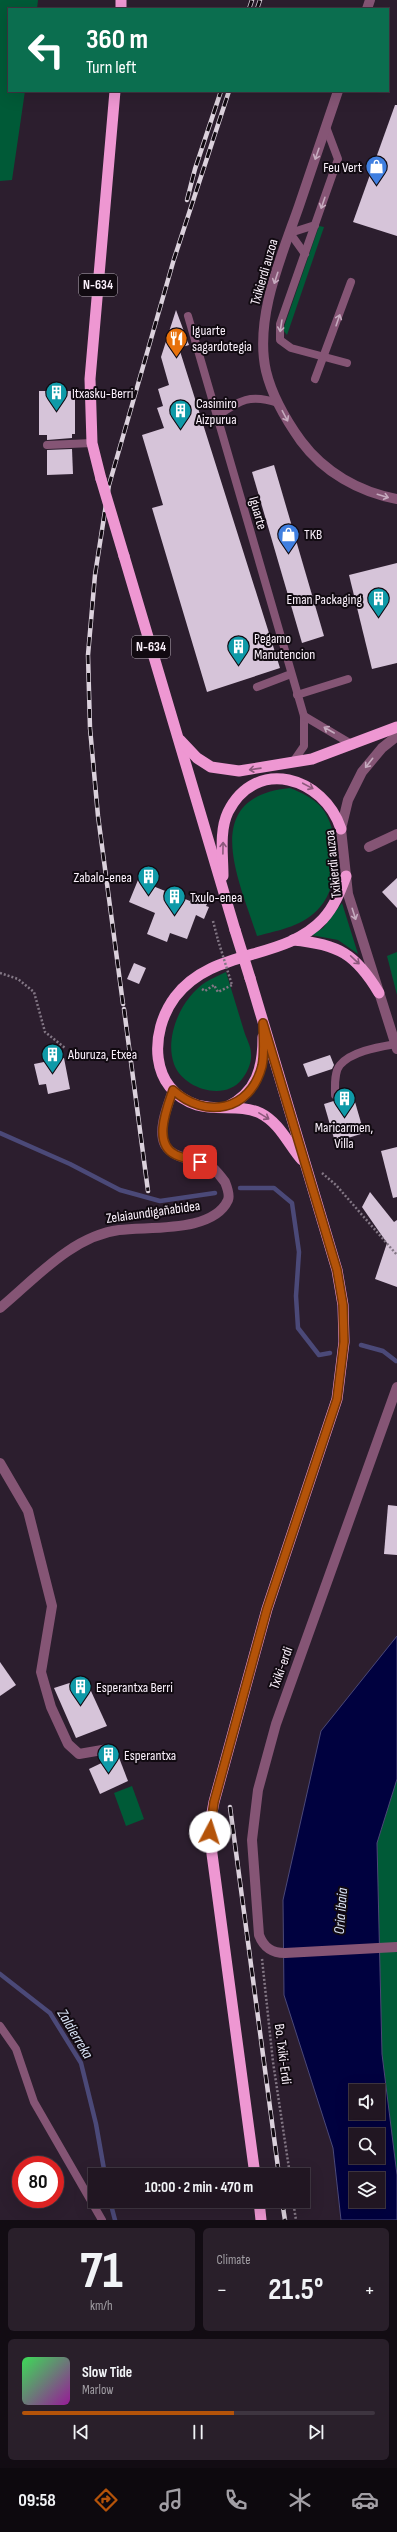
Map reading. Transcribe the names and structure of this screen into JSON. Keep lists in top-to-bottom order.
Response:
{
  "streets": {
    "highway": ["N-634"],
    "street": ["Txikierdi auzoa", "Zelaiaundigañabidea", "Txiki-erdi"],
    "lane": ["Iguarte"],
    "path": ["Bo. Txiki-Erdi"]
  },
  "crossings": [
    ["Txiki-erdi", "Bo. Txiki-Erdi"]
  ],
  "one_way": ["Txikierdi auzoa"],
  "water": ["Oria ibaia", "Zaldierreka"],
  "places": {
    "shop": ["Feu Vert", "TKB"],
    "restaurant": ["Iguarte sagardotegia"],
    "building": [
      "Itxasku-Berri",
      "Casimiro Aizpurua",
      "Eman Packaging",
      "Pegamo Manutencion",
      "Zabalo-enea",
      "Txulo-enea",
      "Aburuza, Etxea",
      "Maricarmen, Villa",
      "Esperantxa Berri",
      "Esperantxa"
    ]
  },
  "page": {
    "turn": ["360 m", "Turn left"],
    "limit": "80",
    "trip": "10:00 · 2 min · 470 m",
    "tile": [
      ["71", "km/h"],
      "Climate"
    ],
    "heat": ["−", "21.5°", "+"],
    "song": ["Slow Tide", "Marlow"],
    "tabs": "09:58"
  }
}
